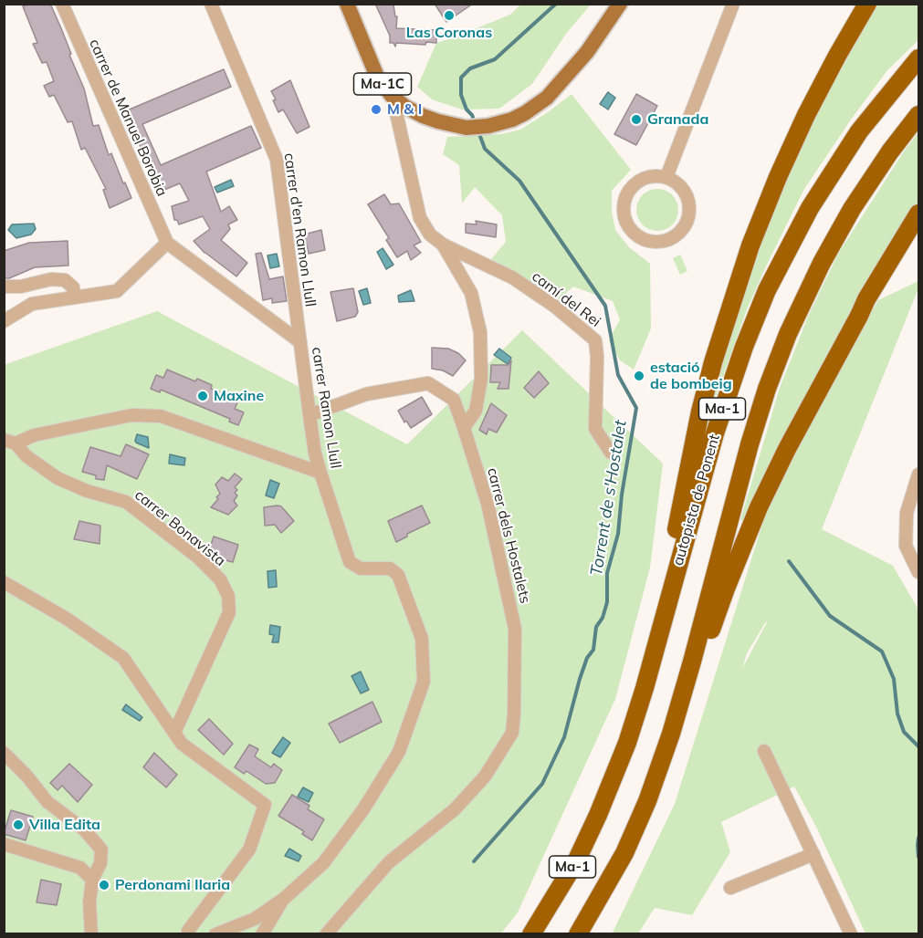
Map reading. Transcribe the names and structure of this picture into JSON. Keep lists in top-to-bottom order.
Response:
{
  "streets": {
    "highway": ["Ma-1", "autopista de Ponent"],
    "main road": ["Ma-1C"],
    "street": [
      "carrer de Manuel Borobia",
      "carrer d'en Ramon Llull",
      "camí del Rei",
      "carrer Ramon Llull",
      "carrer Bonavista",
      "carrer dels Hostalets"
    ]
  },
  "crossings": [
    ["carrer d'en Ramon Llull", "carrer Ramon Llull"],
    ["carrer Ramon Llull", "carrer dels Hostalets"]
  ],
  "water": ["Torrent de s'Hostalet"],
  "places": [
    "Las Coronas",
    "M & I",
    "Granada",
    "estació de bombeig",
    "Maxine",
    "Villa Edita",
    "Perdonami Ilaria"
  ]
}
